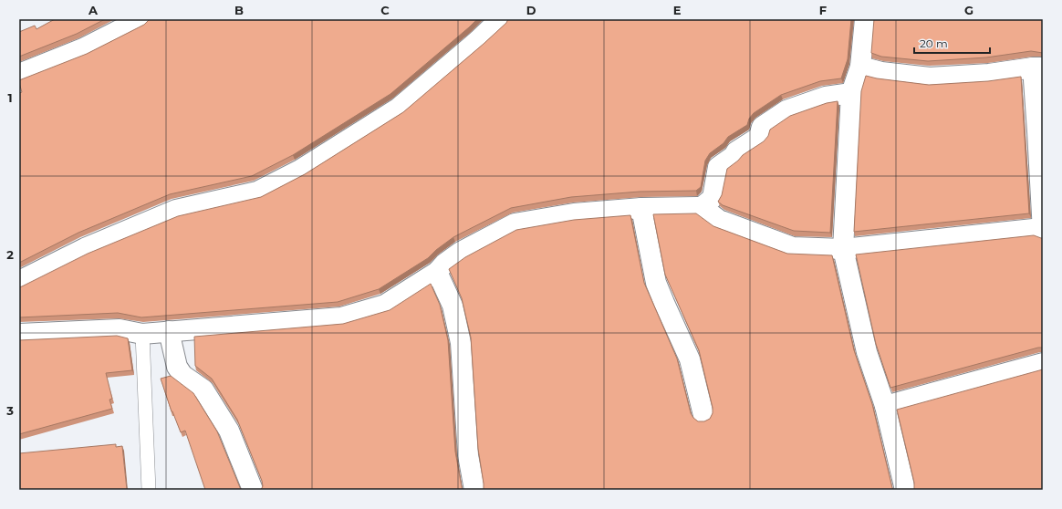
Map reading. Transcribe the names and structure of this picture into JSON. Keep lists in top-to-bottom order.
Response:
{
  "scale_bar": "20 m",
  "grid": {
    "columns": [
      "A",
      "B",
      "C",
      "D",
      "E",
      "F",
      "G"
    ],
    "rows": ["1", "2", "3"]
  }
}
